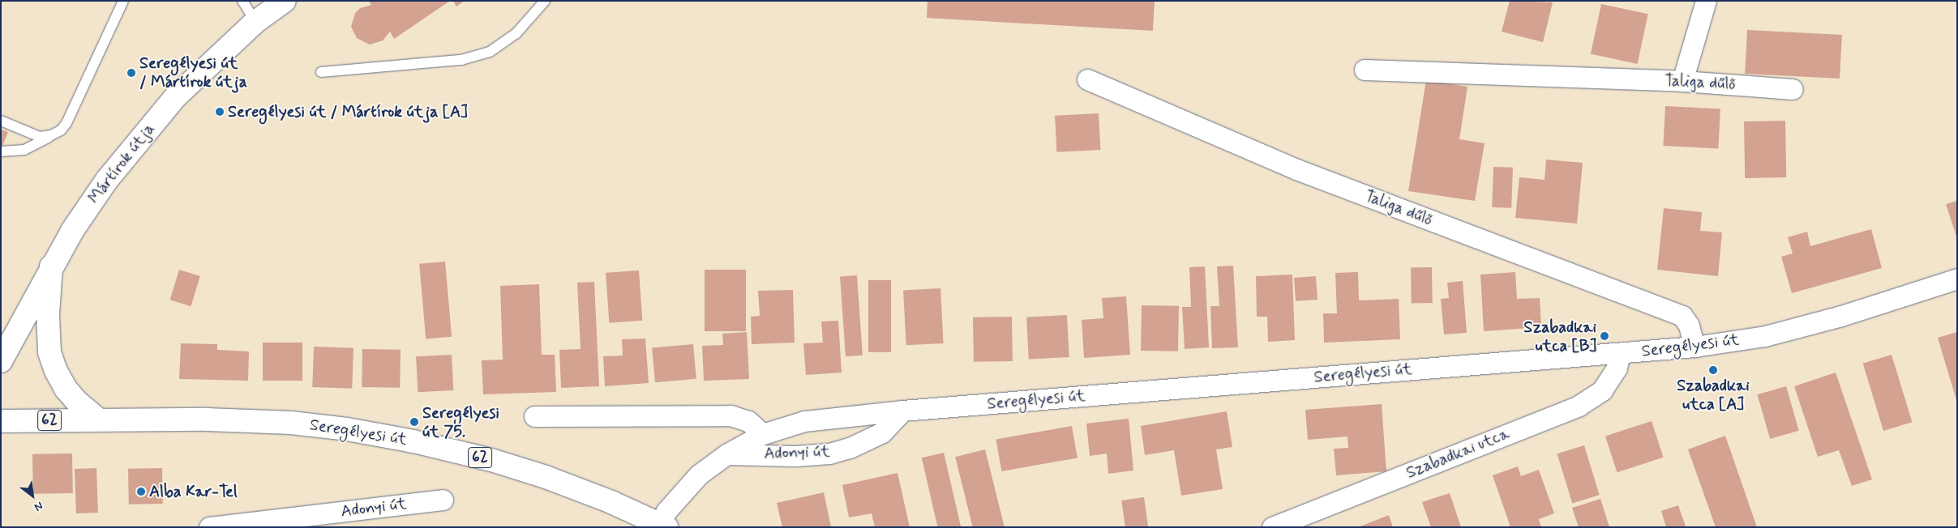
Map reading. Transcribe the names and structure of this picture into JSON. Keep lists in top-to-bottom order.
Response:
{
  "streets": {
    "main road": ["Mártírok útja", "Seregélyesi út", "62"],
    "street": ["Taliga dűlő", "Adonyi út", "Szabadkai utca"]
  },
  "crossings": [
    ["Taliga dűlő", "Seregélyesi út"],
    ["Seregélyesi út", "Adonyi út"],
    ["Seregélyesi út", "Szabadkai utca"]
  ],
  "places": [
    "Seregélyesi út / Mártírok útja",
    "Seregélyesi út / Mártírok útja [A]",
    "Szabadkai utca [B]",
    "Szabadkai utca [A]",
    "Seregélyesi út 75.",
    "Alba Kar-Tel"
  ],
  "north": "bottom right"
}
